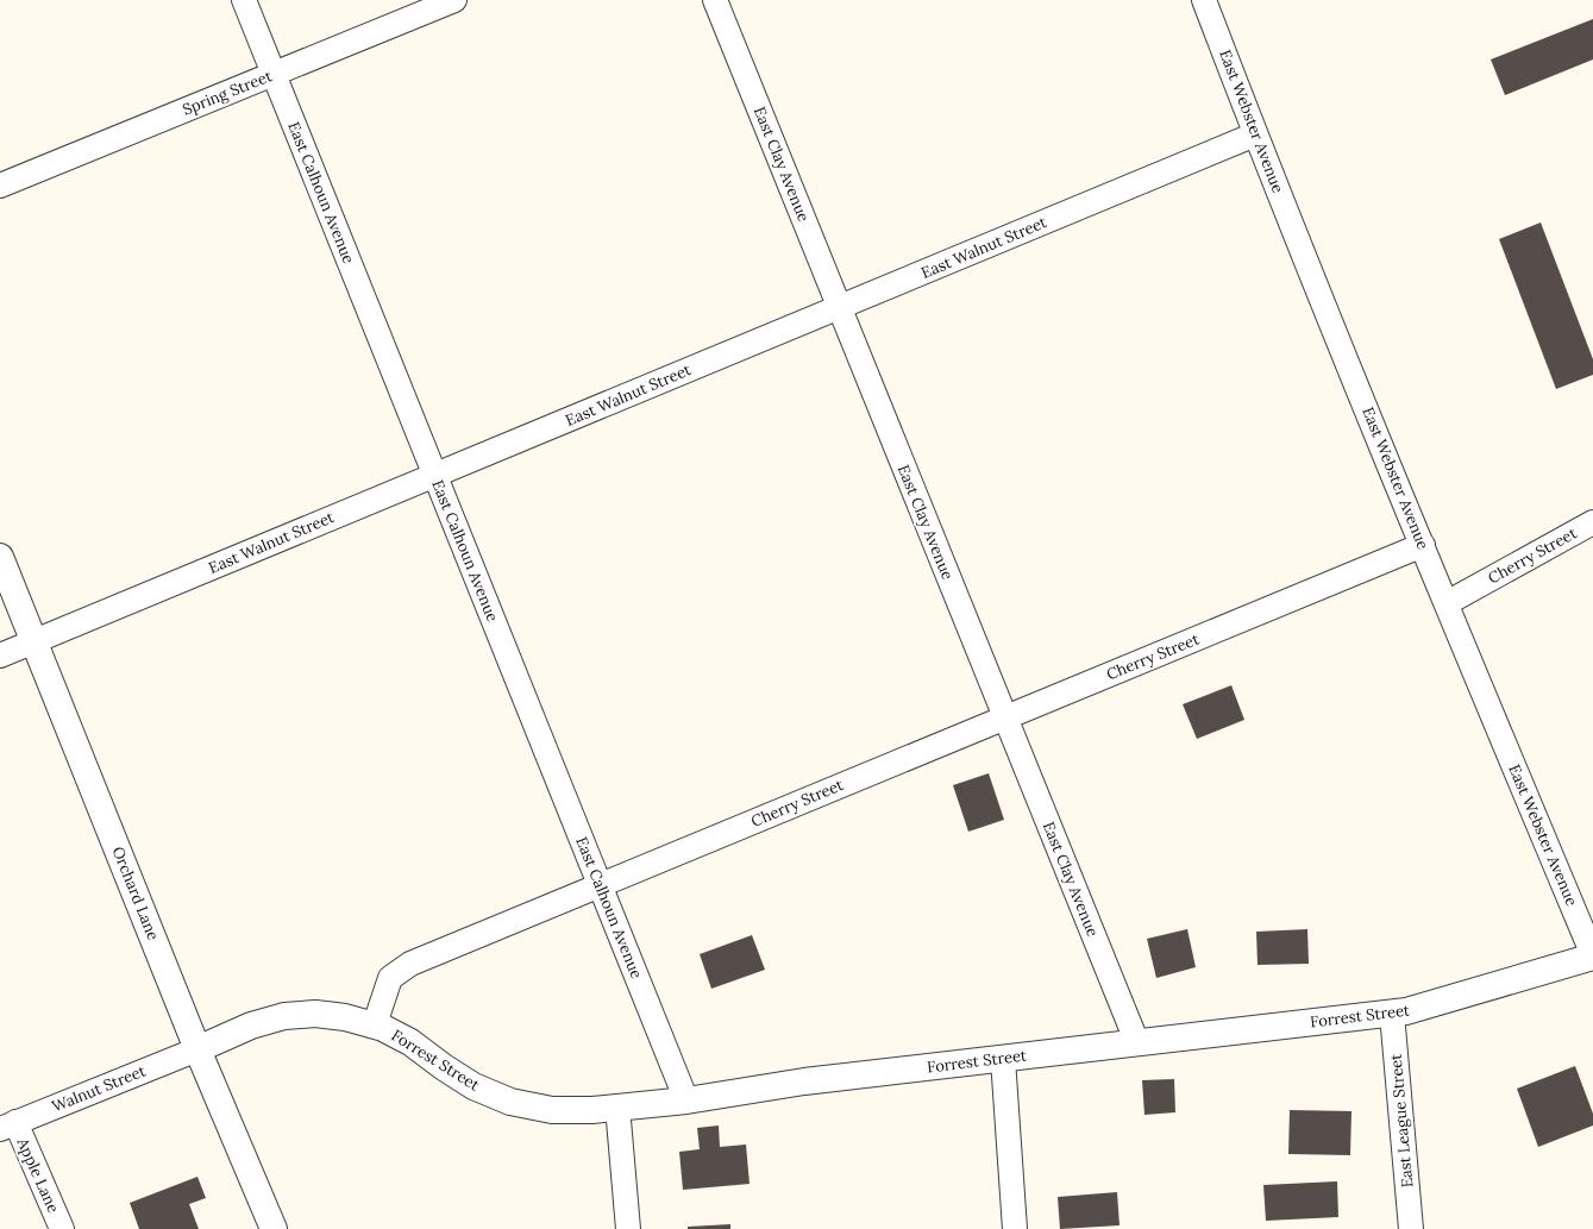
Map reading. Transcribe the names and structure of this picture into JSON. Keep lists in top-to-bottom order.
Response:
{
  "streets": {
    "street": [
      "Spring Street",
      "East Webster Avenue",
      "East Clay Avenue",
      "East Calhoun Avenue",
      "East Walnut Street",
      "Cherry Street",
      "Orchard Lane",
      "Forrest Street",
      "Walnut Street",
      "East League Street",
      "Apple Lane"
    ]
  },
  "crossings": [
    ["Spring Street", "East Calhoun Avenue"],
    ["East Webster Avenue", "East Walnut Street"],
    ["East Webster Avenue", "Cherry Street"],
    ["East Webster Avenue", "Forrest Street"],
    ["East Clay Avenue", "East Walnut Street"],
    ["East Clay Avenue", "Cherry Street"],
    ["East Clay Avenue", "Forrest Street"],
    ["East Calhoun Avenue", "East Walnut Street"],
    ["East Calhoun Avenue", "Cherry Street"],
    ["East Calhoun Avenue", "Forrest Street"],
    ["East Walnut Street", "Orchard Lane"],
    ["Cherry Street", "Forrest Street"],
    ["Orchard Lane", "Walnut Street"],
    ["Forrest Street", "East League Street"],
    ["Walnut Street", "Apple Lane"]
  ]
}
